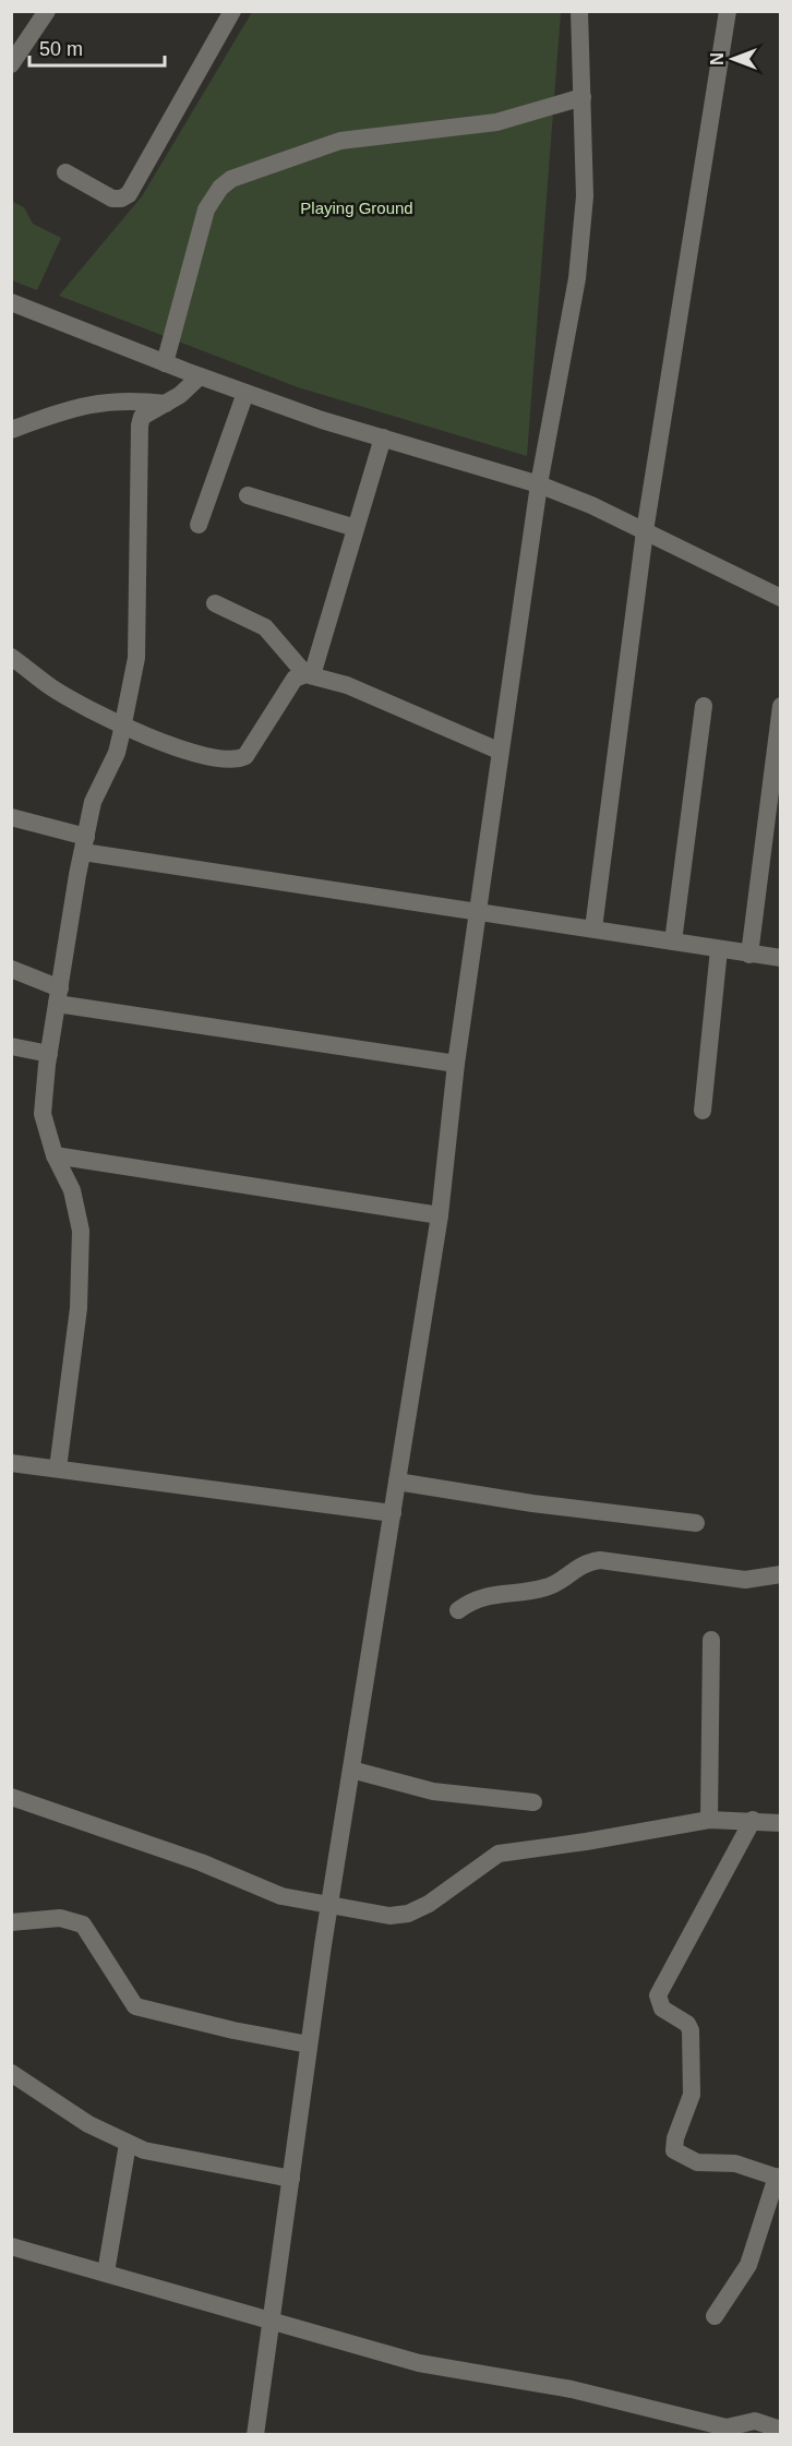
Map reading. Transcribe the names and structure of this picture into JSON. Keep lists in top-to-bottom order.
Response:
{
  "parks": ["Playing Ground"],
  "scale_bar": "50 m",
  "north": "left"
}
